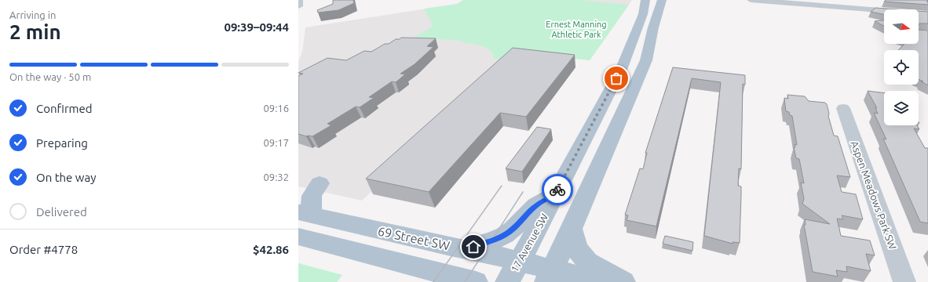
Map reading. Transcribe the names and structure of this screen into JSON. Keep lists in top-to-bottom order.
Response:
{
  "streets": {
    "main road": ["69 Street SW", "17 Avenue SW"],
    "street": ["Aspen Meadows Park SW"]
  },
  "crossings": [
    ["69 Street SW", "17 Avenue SW"]
  ],
  "parks": ["Ernest Manning Athletic Park"],
  "north": "right",
  "page": {
    "heading": ["2 min", "Arriving in", "09:39–09:44"],
    "panel": ["Order #4778", "$42.86"],
    "bar": "On the way · 50 m",
    "list": [
      ["Confirmed", "09:16"],
      ["Preparing", "09:17"],
      ["On the way", "09:32"],
      "Delivered"
    ]
  }
}
